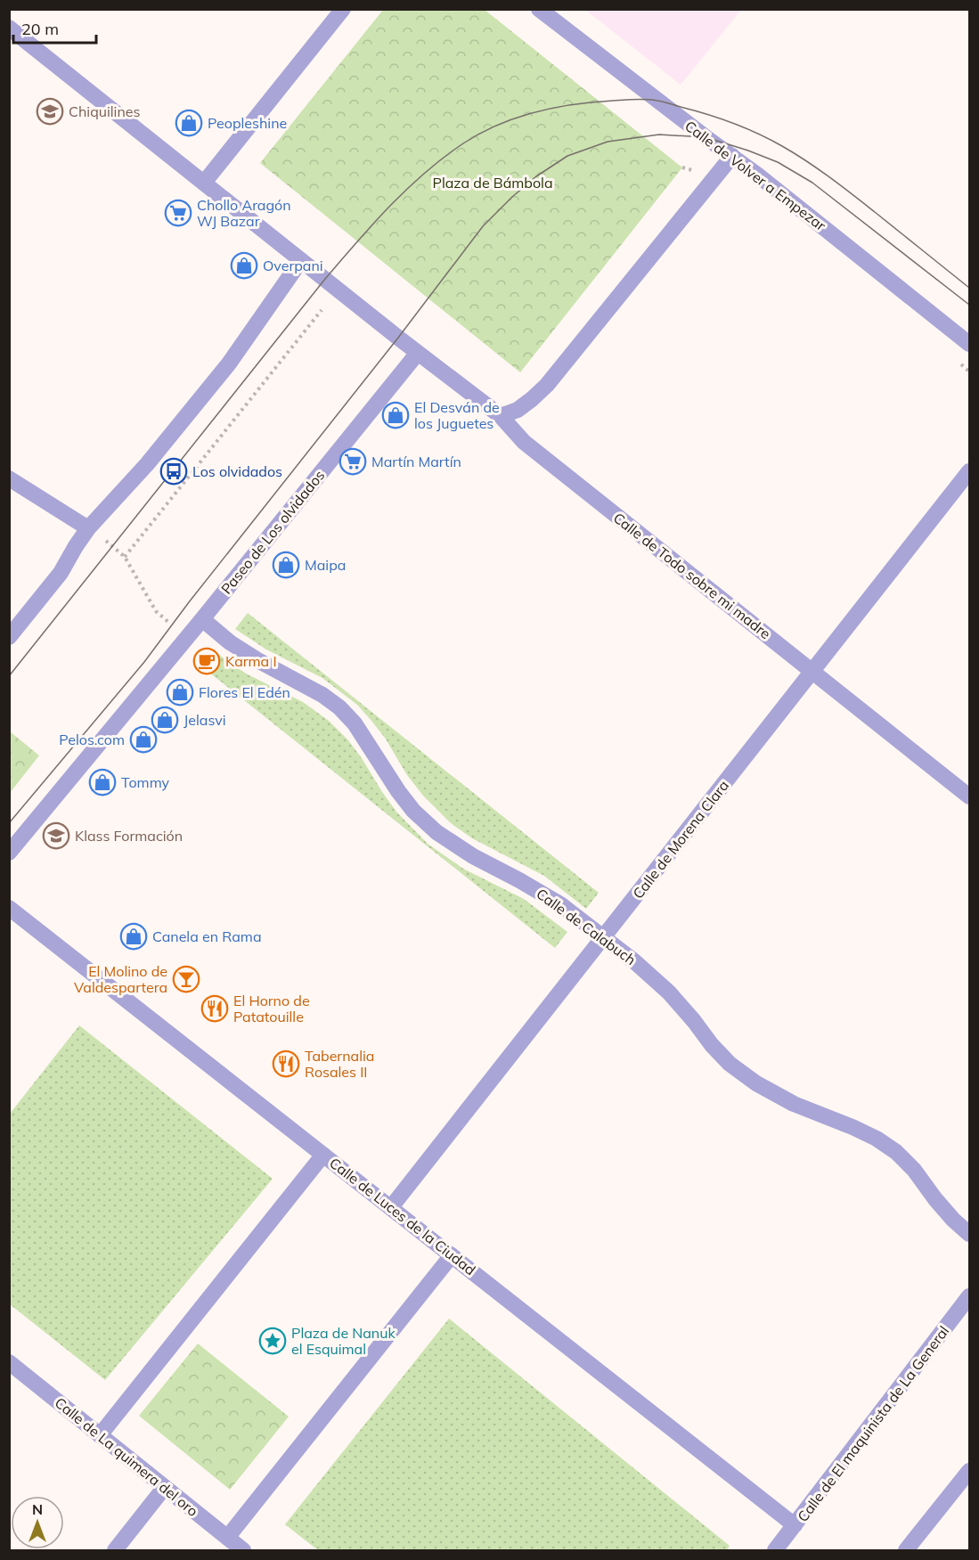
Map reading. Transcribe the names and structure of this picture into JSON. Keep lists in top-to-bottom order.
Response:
{
  "streets": {
    "street": [
      "Calle de Volver a Empezar",
      "Paseo de Los olvidados",
      "Calle de Todo sobre mi madre",
      "Calle de Morena Clara",
      "Calle de Calabuch",
      "Calle de Luces de la Ciudad",
      "Calle de El maquinista de La General",
      "Calle de La quimera del oro"
    ]
  },
  "crossings": [
    ["Paseo de Los olvidados", "Calle de Todo sobre mi madre"],
    ["Paseo de Los olvidados", "Calle de Calabuch"],
    ["Calle de Todo sobre mi madre", "Calle de Morena Clara"],
    ["Calle de Morena Clara", "Calle de Calabuch"],
    ["Calle de Morena Clara", "Calle de Luces de la Ciudad"],
    ["Calle de Luces de la Ciudad", "Calle de El maquinista de La General"]
  ],
  "parks": ["Plaza de Bámbola"],
  "places": {
    "school or university": ["Chiquilines", "Klass Formación"],
    "shop": [
      "Peopleshine",
      "Overpani",
      "El Desván de los Juguetes",
      "Maipa",
      "Flores El Edén",
      "Jelasvi",
      "Pelos.com",
      "Tommy",
      "Canela en Rama"
    ],
    "supermarket": ["Chollo Aragón WJ Bazar", "Martín Martín"],
    "bus stop": ["Los olvidados"],
    "cafe": ["Karma I"],
    "bar": ["El Molino de Valdespartera"],
    "restaurant": ["El Horno de Patatouille", "Tabernalia Rosales II"],
    "place": ["Plaza de Nanuk el Esquimal"]
  },
  "scale_bar": "20 m",
  "north": "top"
}
